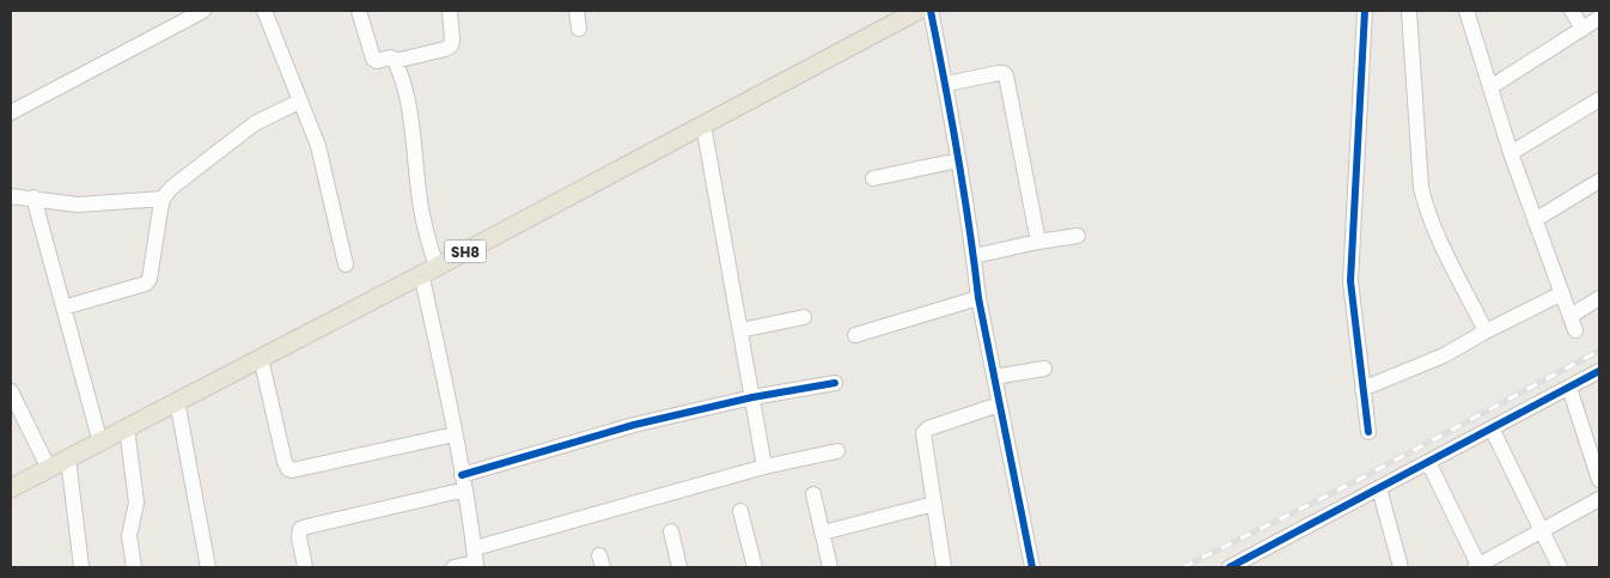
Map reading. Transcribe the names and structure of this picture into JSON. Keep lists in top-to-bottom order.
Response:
{
  "streets": {
    "main road": ["SH8"]
  }
}
